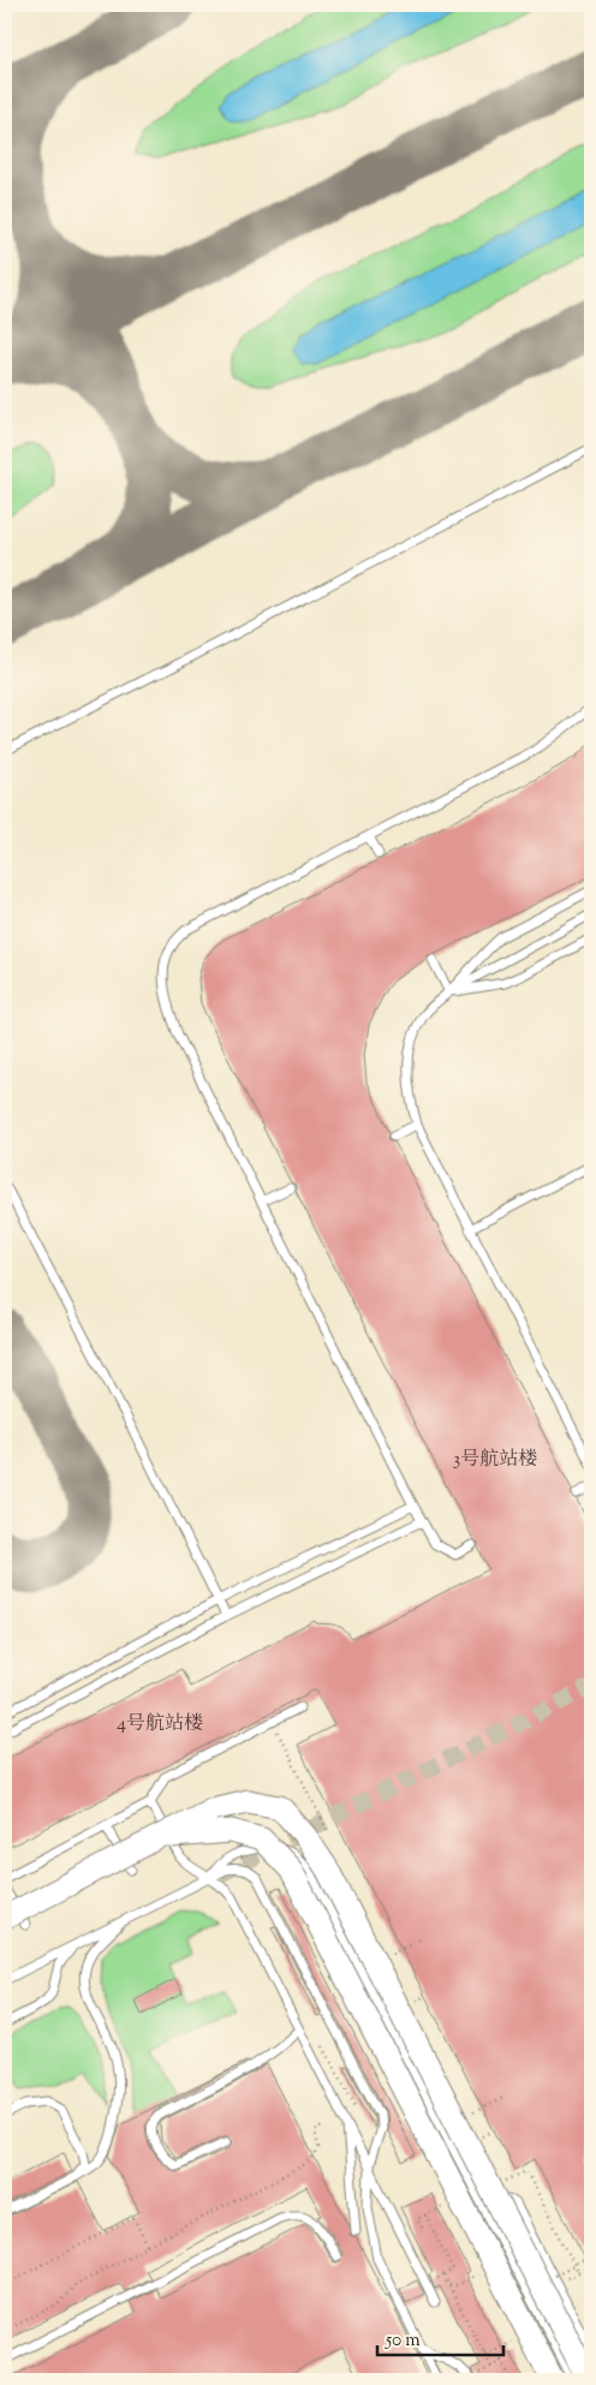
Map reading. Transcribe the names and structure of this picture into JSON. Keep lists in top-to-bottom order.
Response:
{
  "house_numbers": ["3号航站楼", "4号航站楼"],
  "scale_bar": "50 m"
}
